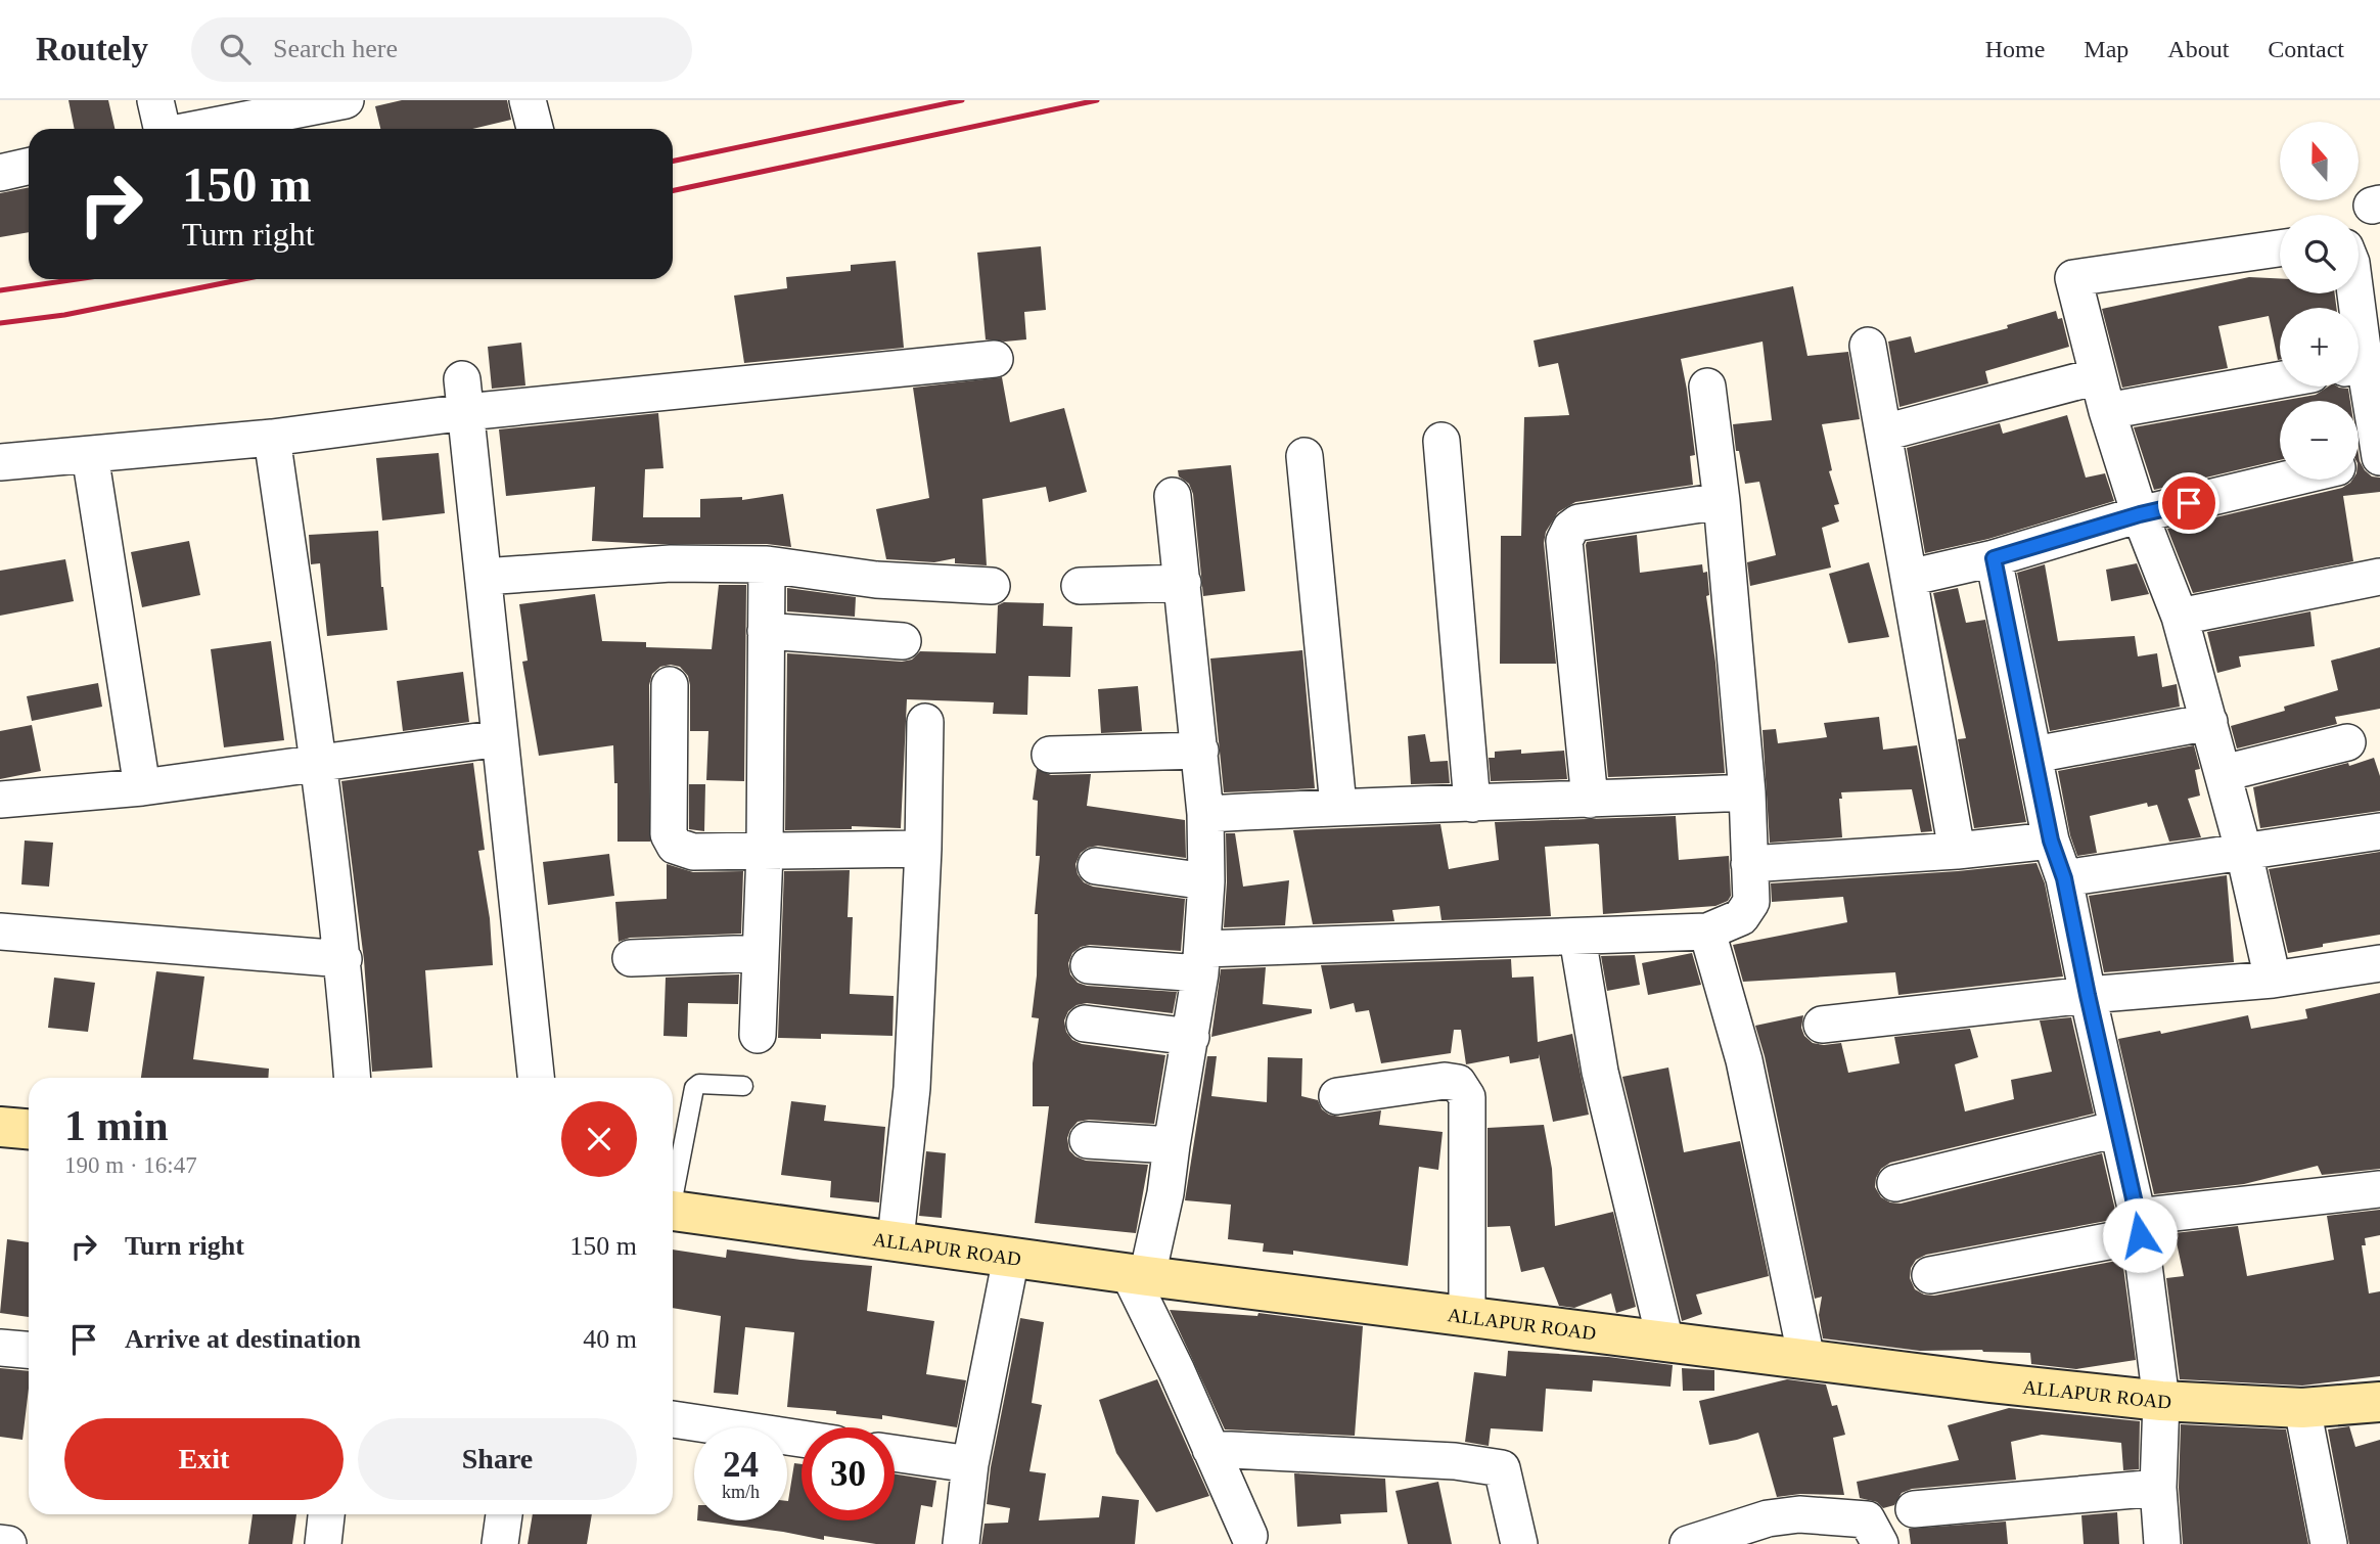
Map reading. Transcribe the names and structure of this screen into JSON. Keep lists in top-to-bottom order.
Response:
{
  "streets": {
    "main road": ["ALLAPUR ROAD"]
  },
  "north": "top",
  "page": {
    "header": "Routely",
    "search": "Search here",
    "nav": [
      "Home",
      "Map",
      "About",
      "Contact"
    ],
    "map_buttons": ["+", "−"],
    "turn": ["150 m", "Turn right"],
    "heading": ["1 min", "190 m · 16:47"],
    "list": [
      {
        "name": "Turn right",
        "value": "150 m"
      },
      {
        "name": "Arrive at destination",
        "value": "40 m"
      }
    ],
    "buttons": ["Exit", "Share"],
    "speed": "24 km/h",
    "limit": "30"
  }
}
